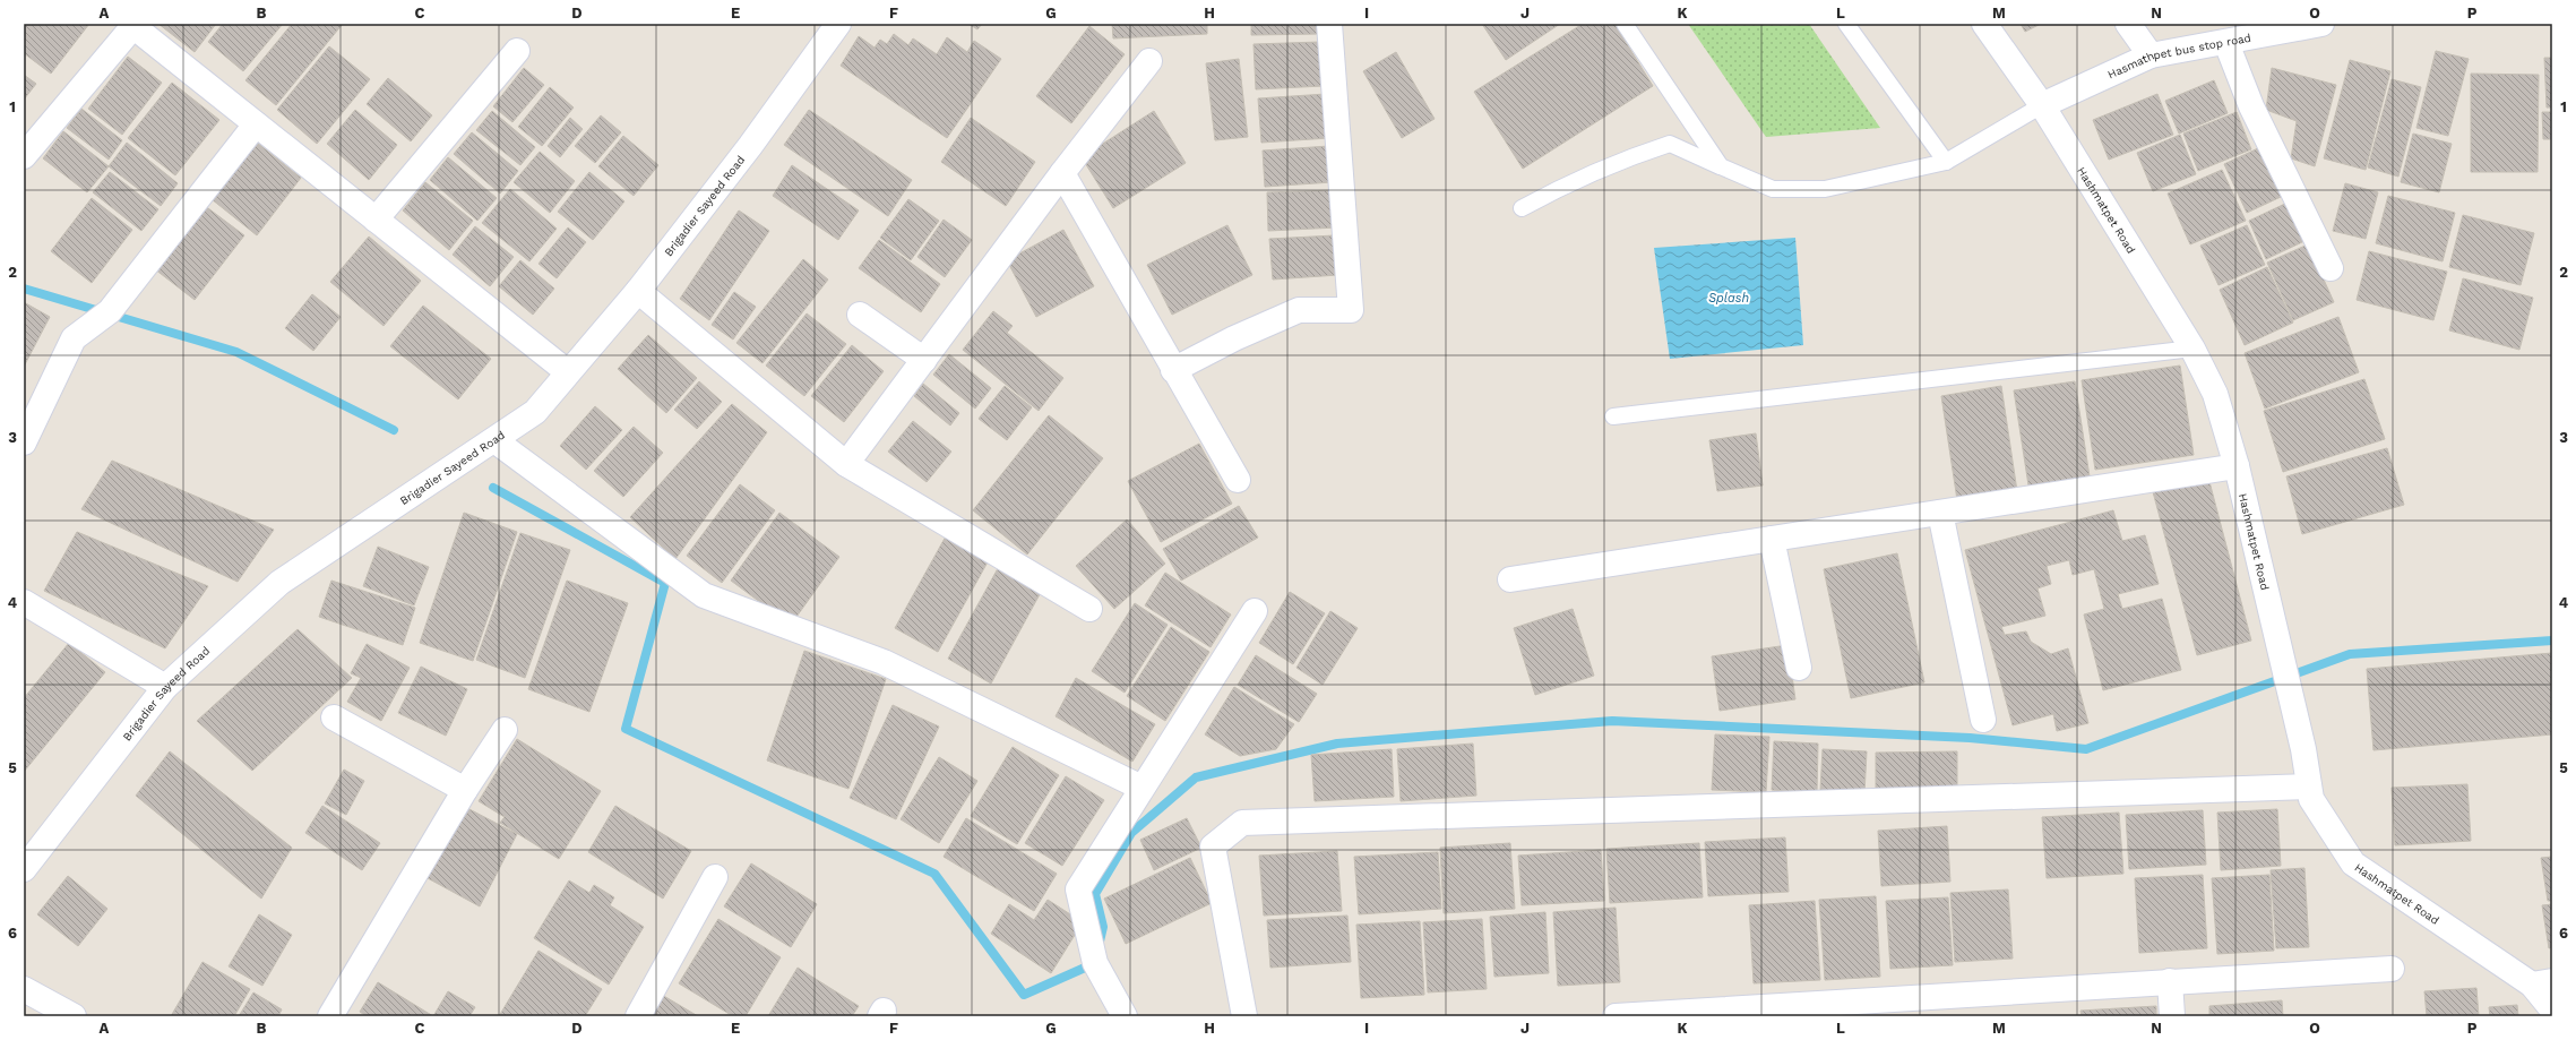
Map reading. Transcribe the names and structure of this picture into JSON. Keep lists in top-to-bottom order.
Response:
{
  "streets": {
    "street": ["Hasmathpet bus stop road", "Brigadier Sayeed Road", "Hashmatpet Road"]
  },
  "crossings": [
    ["Hasmathpet bus stop road", "Hashmatpet Road"]
  ],
  "water": ["Splash"],
  "grid": {
    "columns": [
      "A",
      "B",
      "C",
      "D",
      "E",
      "F",
      "G",
      "H",
      "I",
      "J",
      "K",
      "L",
      "M",
      "N",
      "O",
      "P"
    ],
    "rows": [
      "1",
      "2",
      "3",
      "4",
      "5",
      "6"
    ]
  }
}
